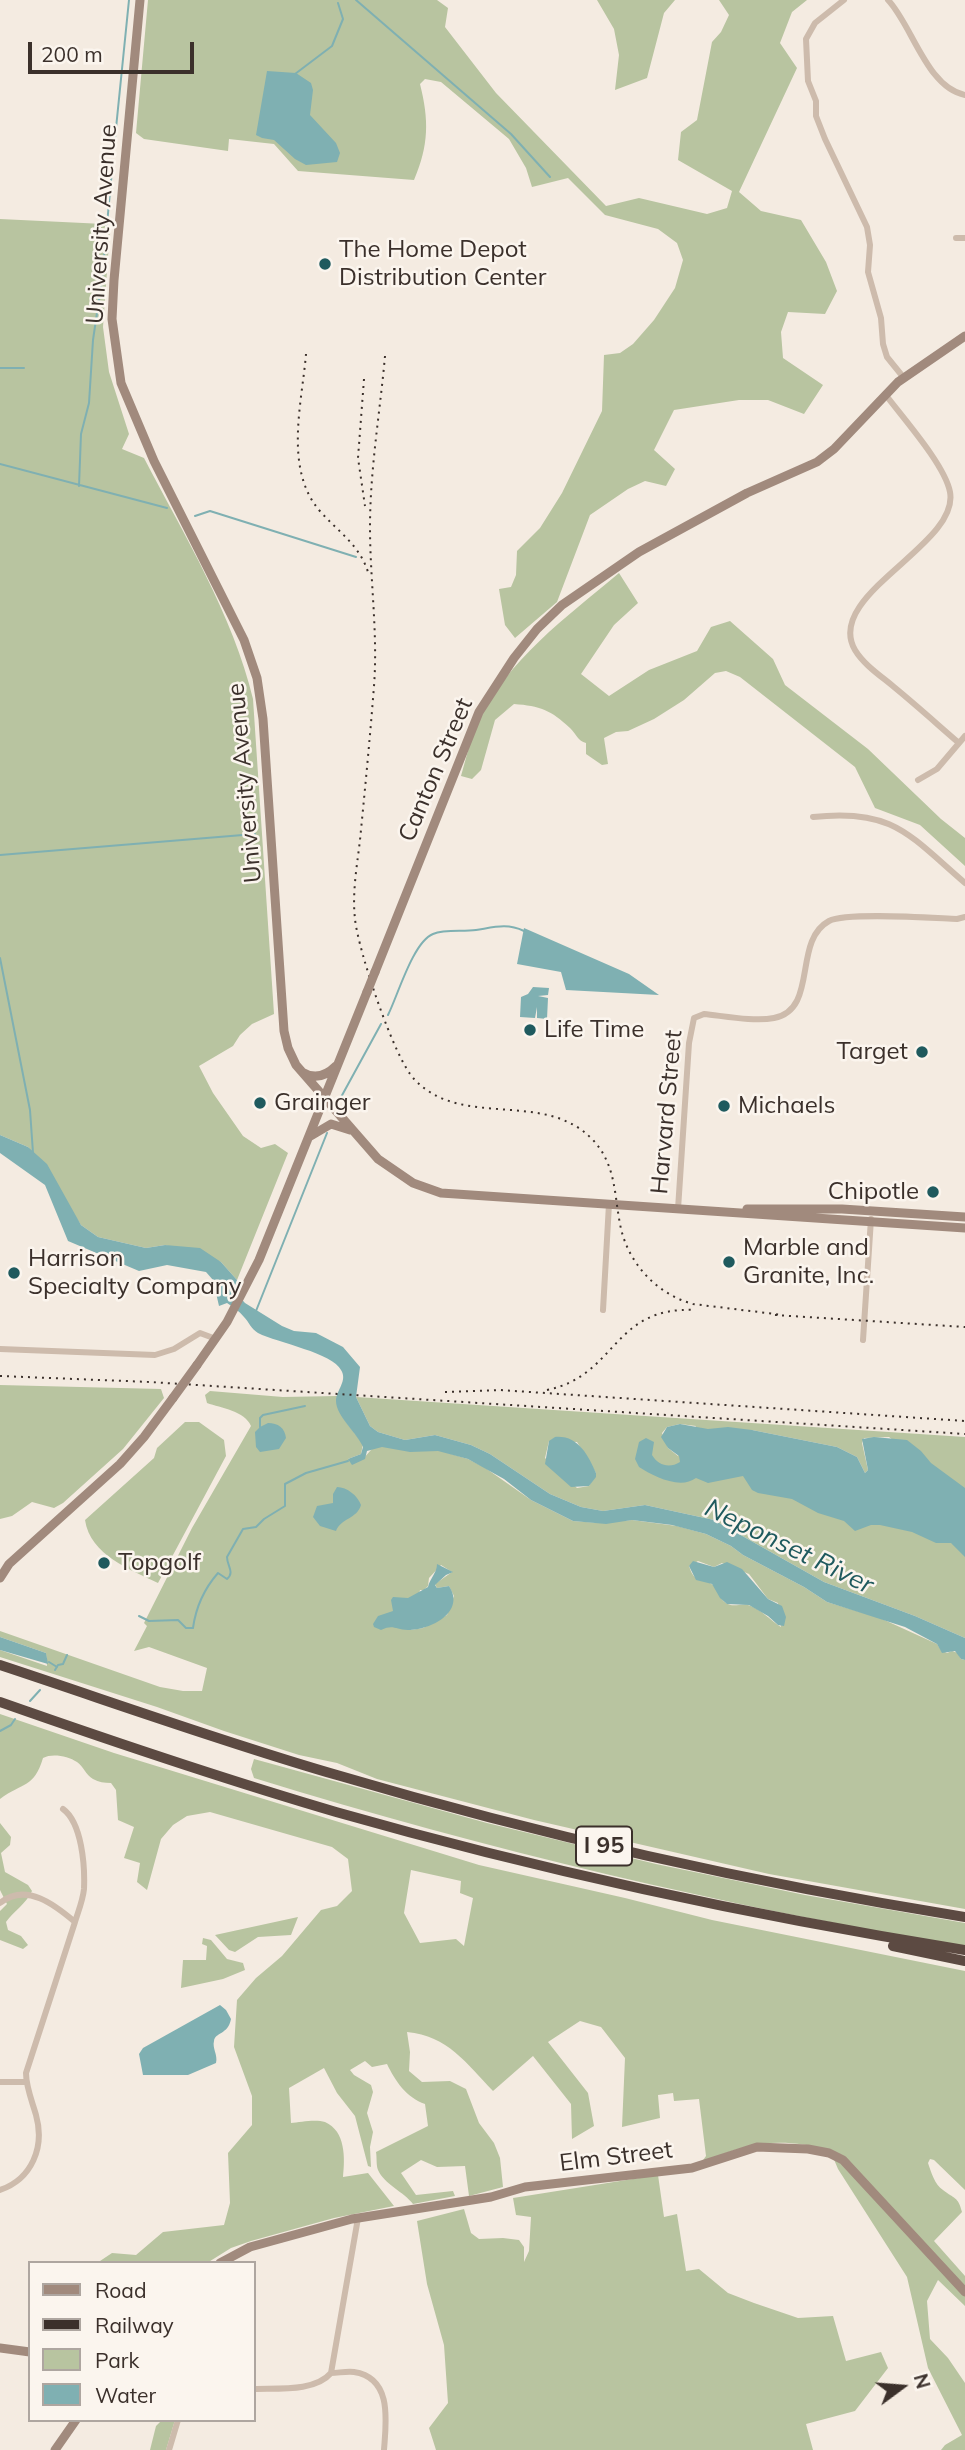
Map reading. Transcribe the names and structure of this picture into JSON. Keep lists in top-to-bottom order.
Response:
{
  "streets": {
    "highway": ["I 95"],
    "main road": ["University Avenue", "Canton Street", "Elm Street"],
    "street": ["Harvard Street"]
  },
  "crossings": [
    ["University Avenue", "Canton Street"],
    ["University Avenue", "Harvard Street"]
  ],
  "water": ["Neponset River"],
  "places": [
    "The Home Depot Distribution Center",
    "Life Time",
    "Target",
    "Grainger",
    "Michaels",
    "Chipotle",
    "Marble and Granite, Inc.",
    "Harrison Specialty Company",
    "Topgolf"
  ],
  "legend": [
    "Road",
    "Railway",
    "Park",
    "Water"
  ],
  "scale_bar": "200 m",
  "north": "right"
}
